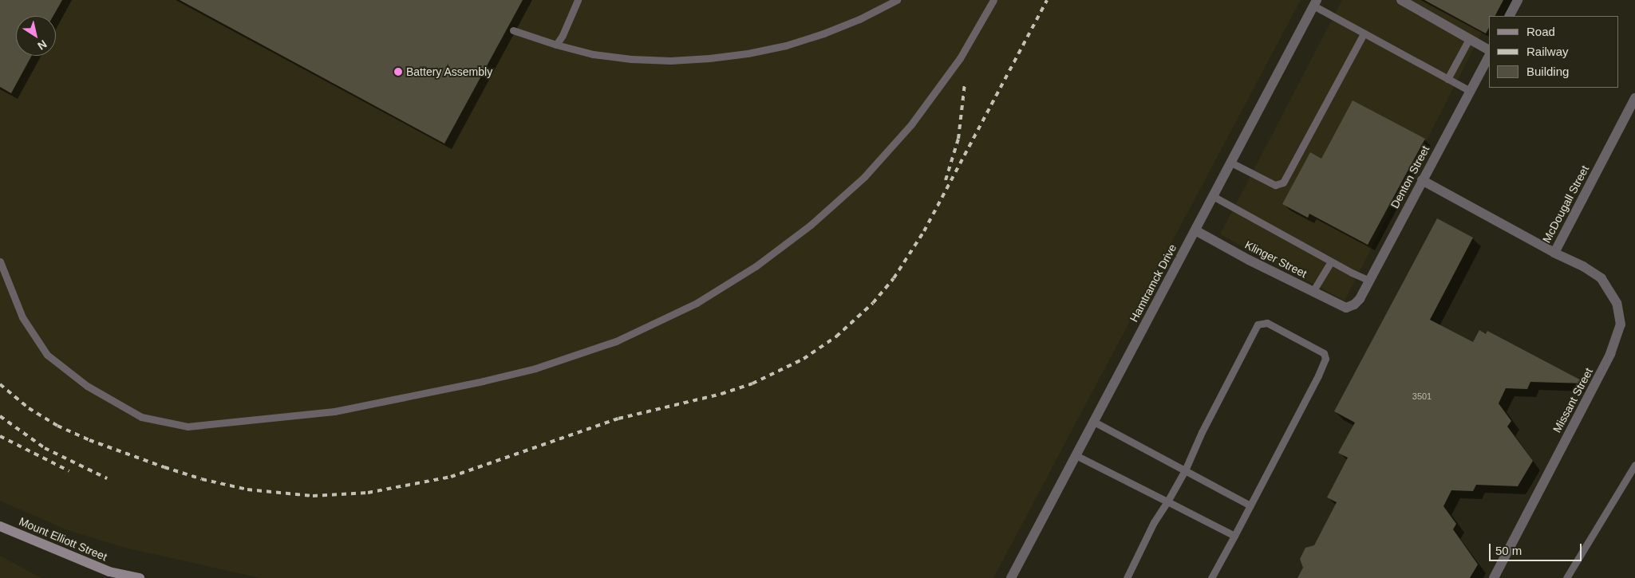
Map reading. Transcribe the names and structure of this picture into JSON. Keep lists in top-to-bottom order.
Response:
{
  "streets": {
    "main road": ["Mount Elliott Street"],
    "street": [
      "Denton Street",
      "McDougall Street",
      "Klinger Street",
      "Hamtramck Drive",
      "Missant Street"
    ]
  },
  "crossings": [
    ["Denton Street", "McDougall Street"],
    ["Denton Street", "Klinger Street"],
    ["McDougall Street", "Missant Street"],
    ["Klinger Street", "Hamtramck Drive"]
  ],
  "places": ["Battery Assembly"],
  "house_numbers": ["3501"],
  "legend": ["Road", "Railway", "Building"],
  "scale_bar": "50 m",
  "north": "bottom right"
}
